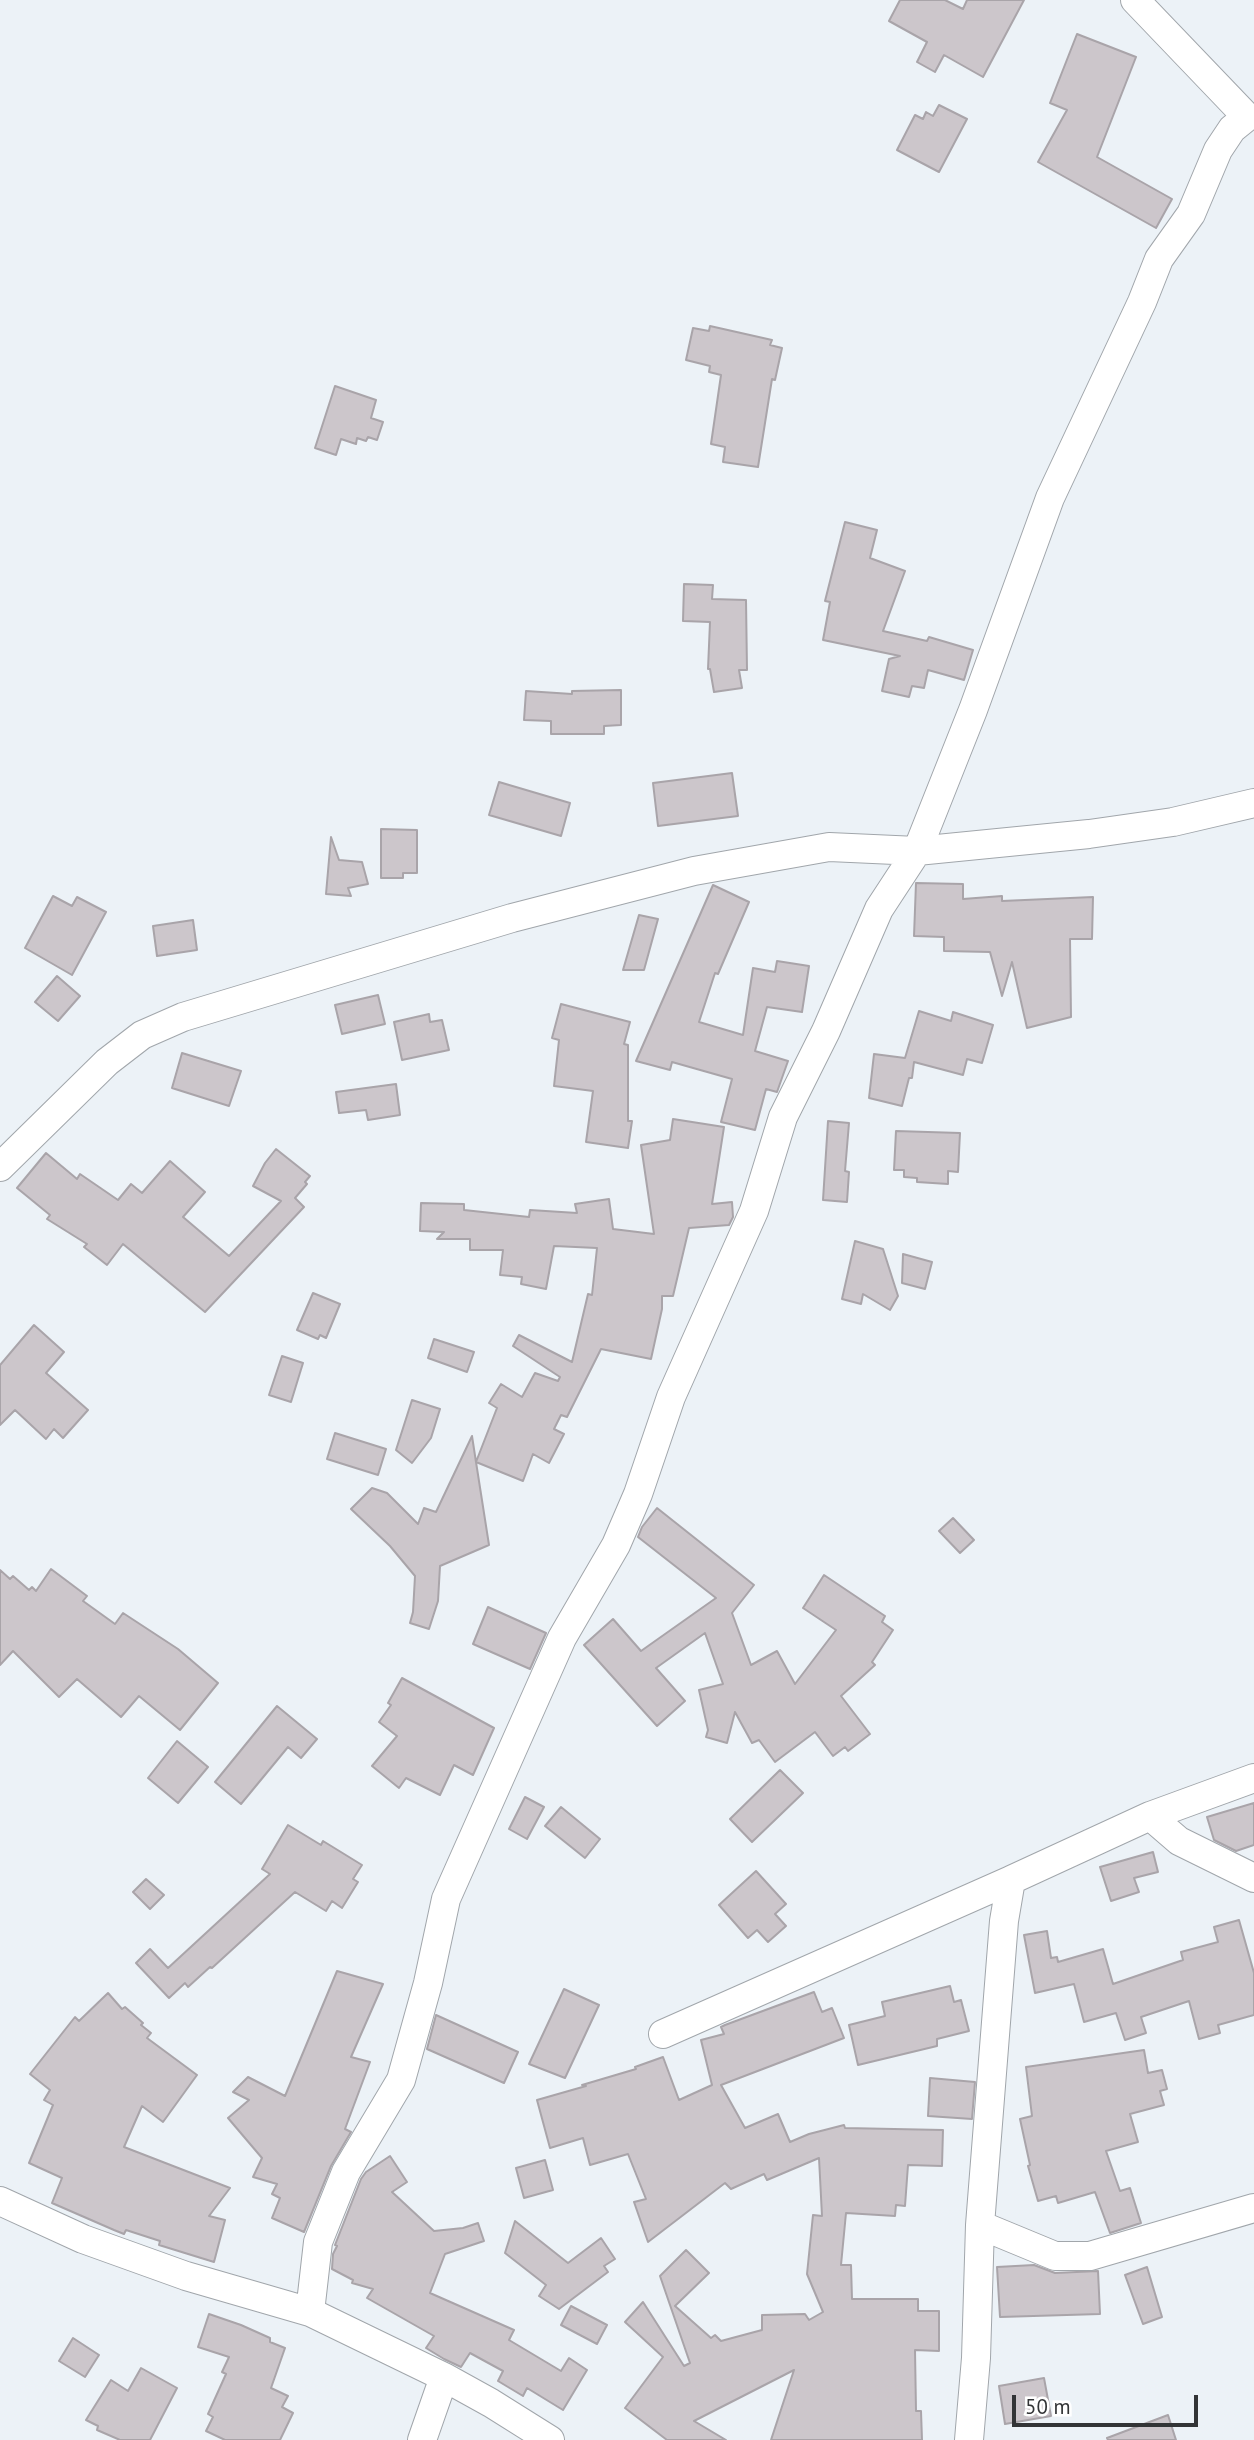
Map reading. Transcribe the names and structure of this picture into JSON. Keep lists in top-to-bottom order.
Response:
{
  "scale_bar": "50 m"
}
